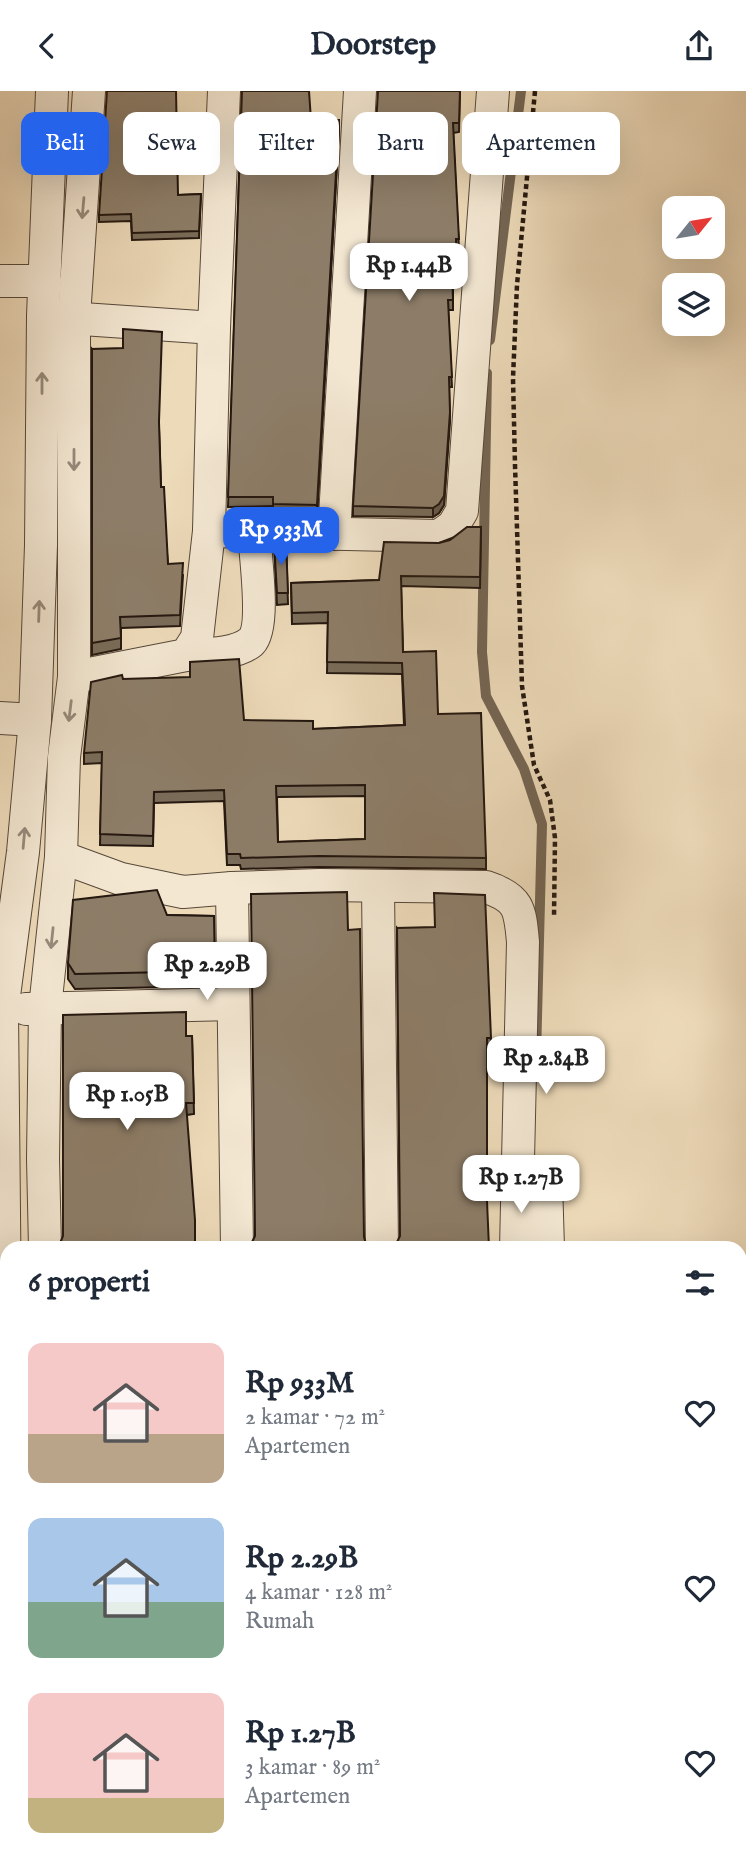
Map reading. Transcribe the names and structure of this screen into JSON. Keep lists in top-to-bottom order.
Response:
{
  "north": "top right",
  "page": {
    "header": "Doorstep",
    "chip": [
      "Beli",
      "Sewa",
      "Filter",
      "Baru",
      "Apartemen"
    ],
    "price": [
      "Rp 1.44B",
      "Rp 933M",
      "Rp 2.29B",
      "Rp 2.84B",
      "Rp 1.05B",
      "Rp 1.27B"
    ],
    "heading": "6 properti",
    "list": [
      {
        "name": "Rp 933M",
        "note": "2 kamar · 72 m² · Apartemen"
      },
      {
        "name": "Rp 2.29B",
        "note": "4 kamar · 128 m² · Rumah"
      },
      {
        "name": "Rp 1.27B",
        "note": "3 kamar · 89 m² · Apartemen"
      }
    ]
  }
}
